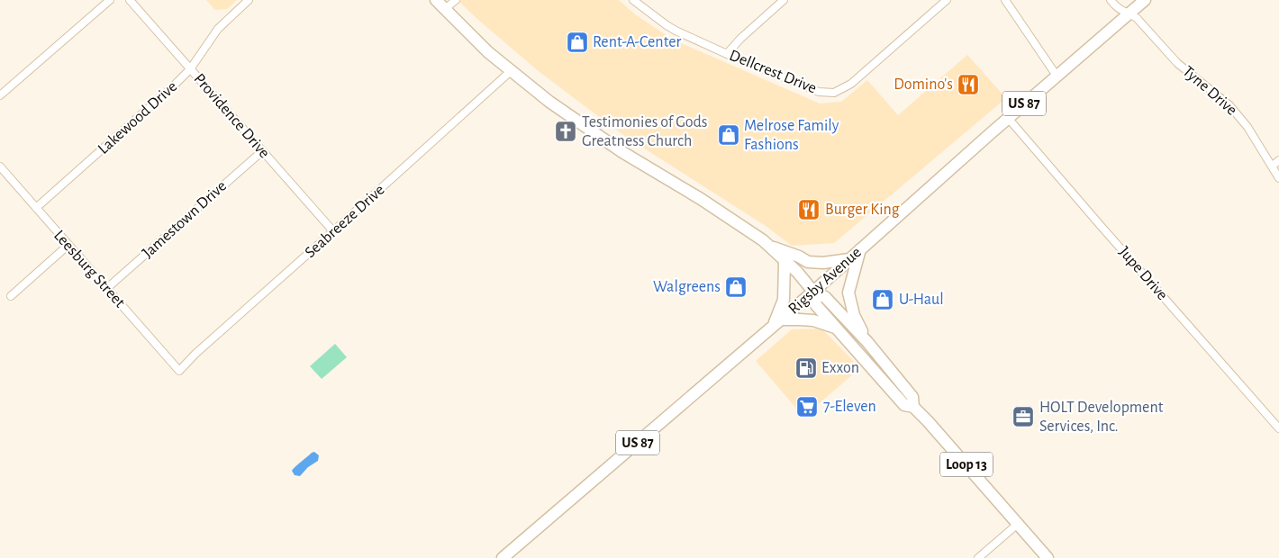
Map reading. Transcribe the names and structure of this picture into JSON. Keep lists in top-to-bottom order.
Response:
{
  "streets": {
    "main road": ["US 87", "Rigsby Avenue", "Loop 13"],
    "street": [
      "Dellcrest Drive",
      "Tyne Drive",
      "Providence Drive",
      "Lakewood Drive",
      "Jamestown Drive",
      "Seabreeze Drive",
      "Leesburg Street",
      "Jupe Drive"
    ]
  },
  "crossings": [
    ["Tyne Drive", "Rigsby Avenue"],
    ["Providence Drive", "Lakewood Drive"],
    ["Providence Drive", "Jamestown Drive"],
    ["Providence Drive", "Seabreeze Drive"],
    ["Lakewood Drive", "Leesburg Street"],
    ["Jamestown Drive", "Leesburg Street"],
    ["Seabreeze Drive", "Leesburg Street"],
    ["Seabreeze Drive", "Loop 13"],
    ["Jupe Drive", "Rigsby Avenue"],
    ["Rigsby Avenue", "Loop 13"]
  ],
  "places": {
    "shop": [
      "Rent-A-Center",
      "Melrose Family Fashions",
      "Walgreens",
      "U-Haul"
    ],
    "restaurant": ["Domino's", "Burger King"],
    "church": ["Testimonies of Gods Greatness Church"],
    "fuel station": ["Exxon"],
    "supermarket": ["7-Eleven"],
    "office": ["HOLT Development Services, Inc."]
  }
}
